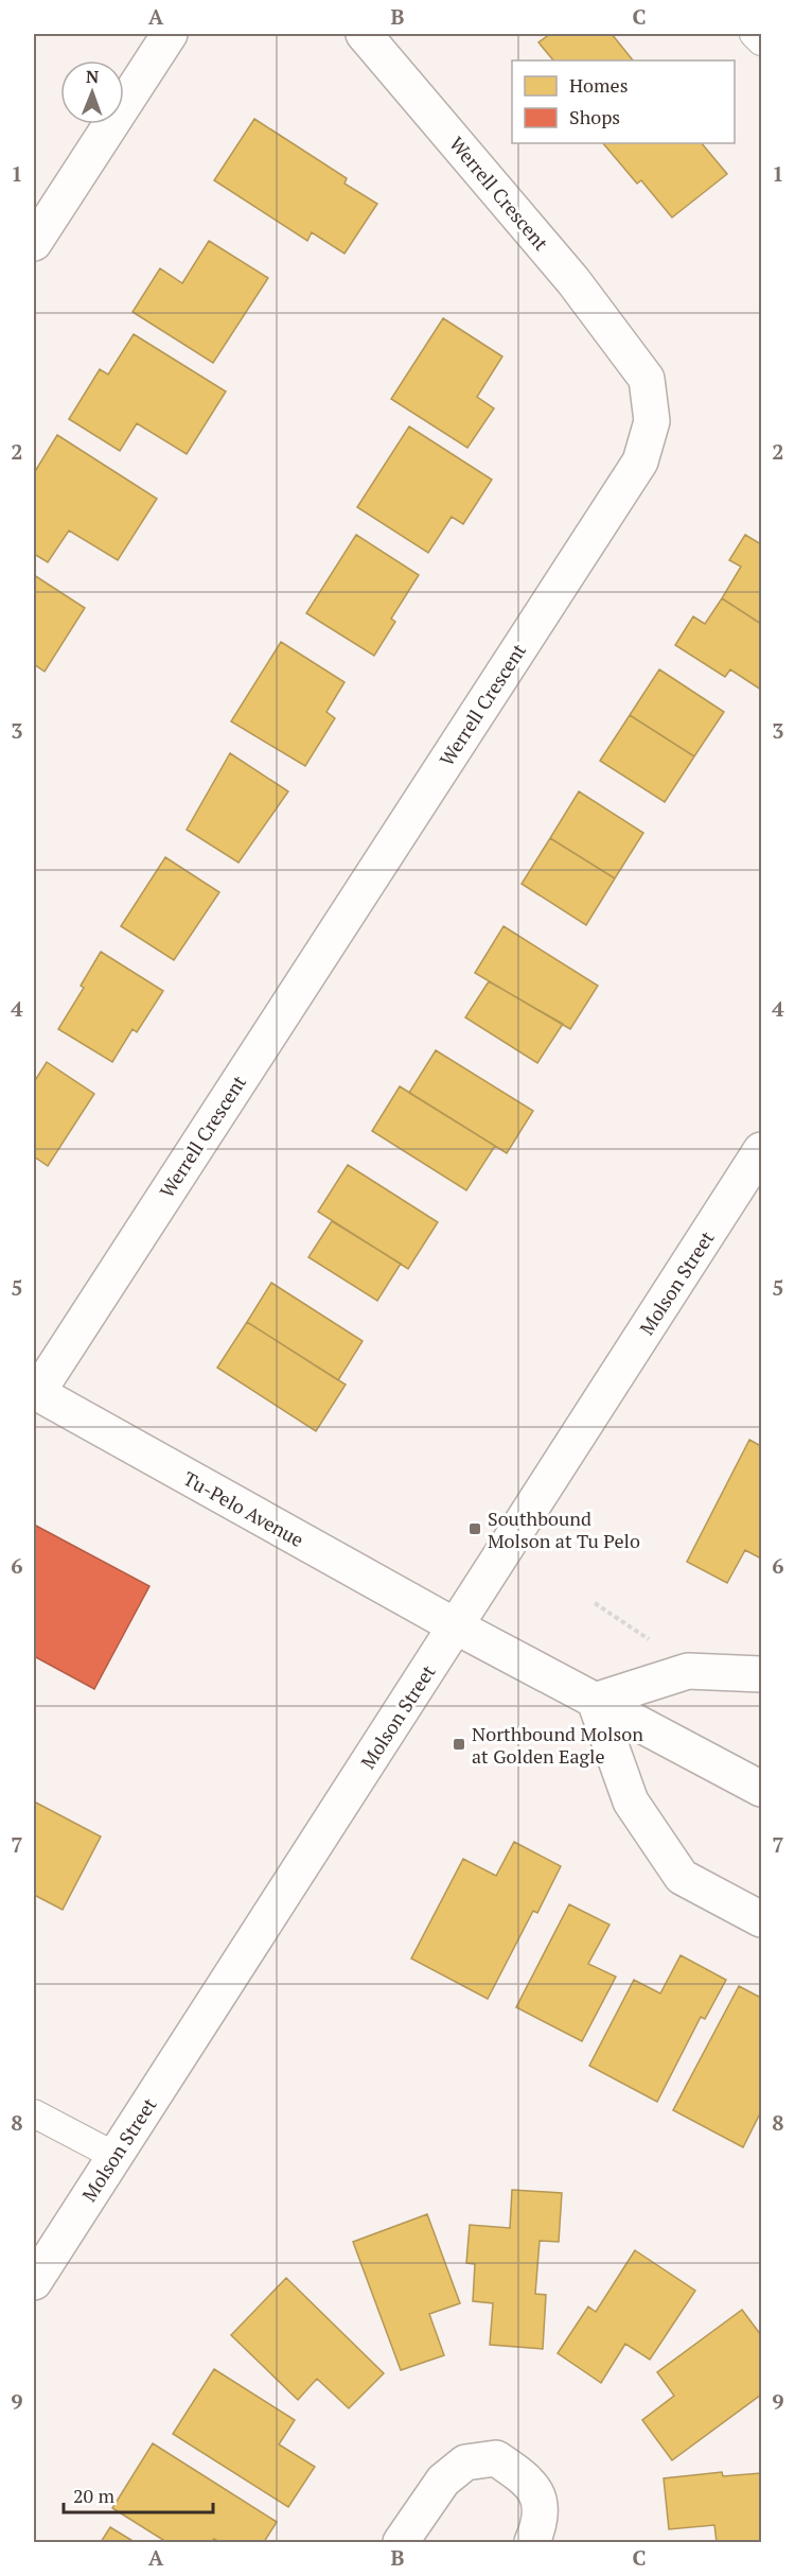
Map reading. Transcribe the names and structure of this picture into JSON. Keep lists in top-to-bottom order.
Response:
{
  "streets": {
    "street": ["Werrell Crescent", "Molson Street", "Tu-Pelo Avenue"]
  },
  "crossings": [
    ["Werrell Crescent", "Tu-Pelo Avenue"],
    ["Molson Street", "Tu-Pelo Avenue"]
  ],
  "places": {
    "transit": ["Southbound Molson at Tu Pelo", "Northbound Molson at Golden Eagle"]
  },
  "legend": ["Homes", "Shops"],
  "scale_bar": "20 m",
  "north": "top",
  "grid": {
    "columns": ["A", "B", "C"],
    "rows": [
      "1",
      "2",
      "3",
      "4",
      "5",
      "6",
      "7",
      "8",
      "9"
    ]
  }
}
